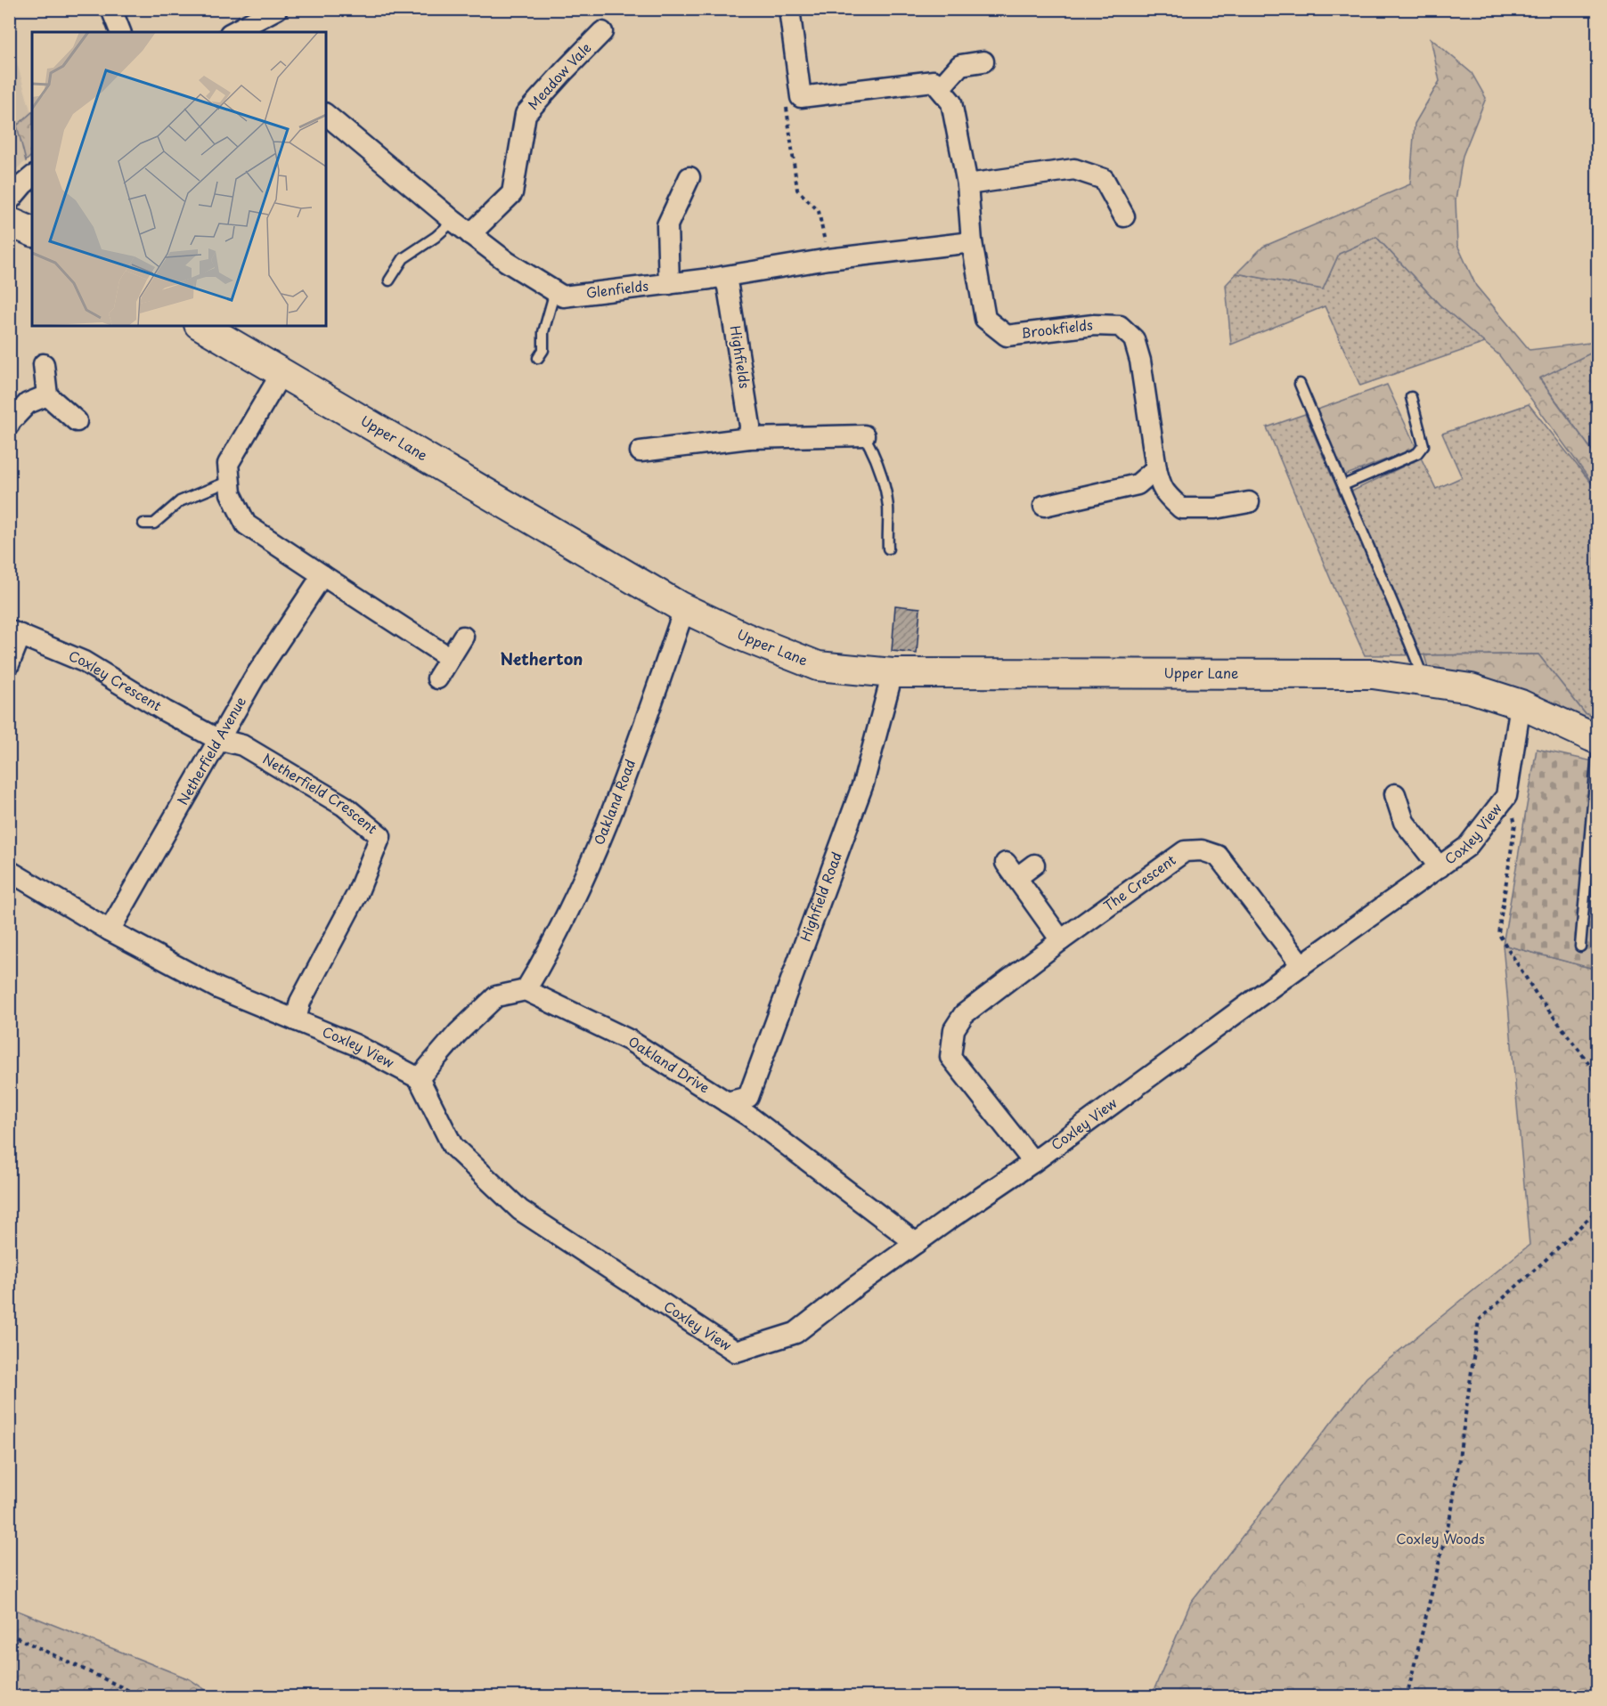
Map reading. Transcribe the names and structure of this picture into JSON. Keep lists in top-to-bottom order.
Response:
{
  "streets": {
    "main road": ["Upper Lane"],
    "street": [
      "Meadow Vale",
      "Glenfields",
      "Brookfields",
      "Highfields",
      "Coxley Crescent",
      "Netherfield Avenue",
      "Netherfield Crescent",
      "Oakland Road",
      "Coxley View",
      "The Crescent",
      "Highfield Road",
      "Oakland Drive"
    ]
  },
  "crossings": [
    ["Meadow Vale", "Glenfields"],
    ["Glenfields", "Brookfields"],
    ["Glenfields", "Highfields"],
    ["Upper Lane", "Oakland Road"],
    ["Upper Lane", "Coxley View"],
    ["Upper Lane", "Highfield Road"],
    ["Coxley Crescent", "Netherfield Avenue"],
    ["Coxley Crescent", "Netherfield Crescent"],
    ["Netherfield Avenue", "Netherfield Crescent"],
    ["Netherfield Avenue", "Coxley View"],
    ["Netherfield Crescent", "Coxley View"],
    ["Oakland Road", "Oakland Drive"],
    ["Coxley View", "The Crescent"],
    ["Coxley View", "Oakland Drive"],
    ["Highfield Road", "Oakland Drive"]
  ],
  "districts": ["Netherton"],
  "parks": ["Coxley Woods"]
}
